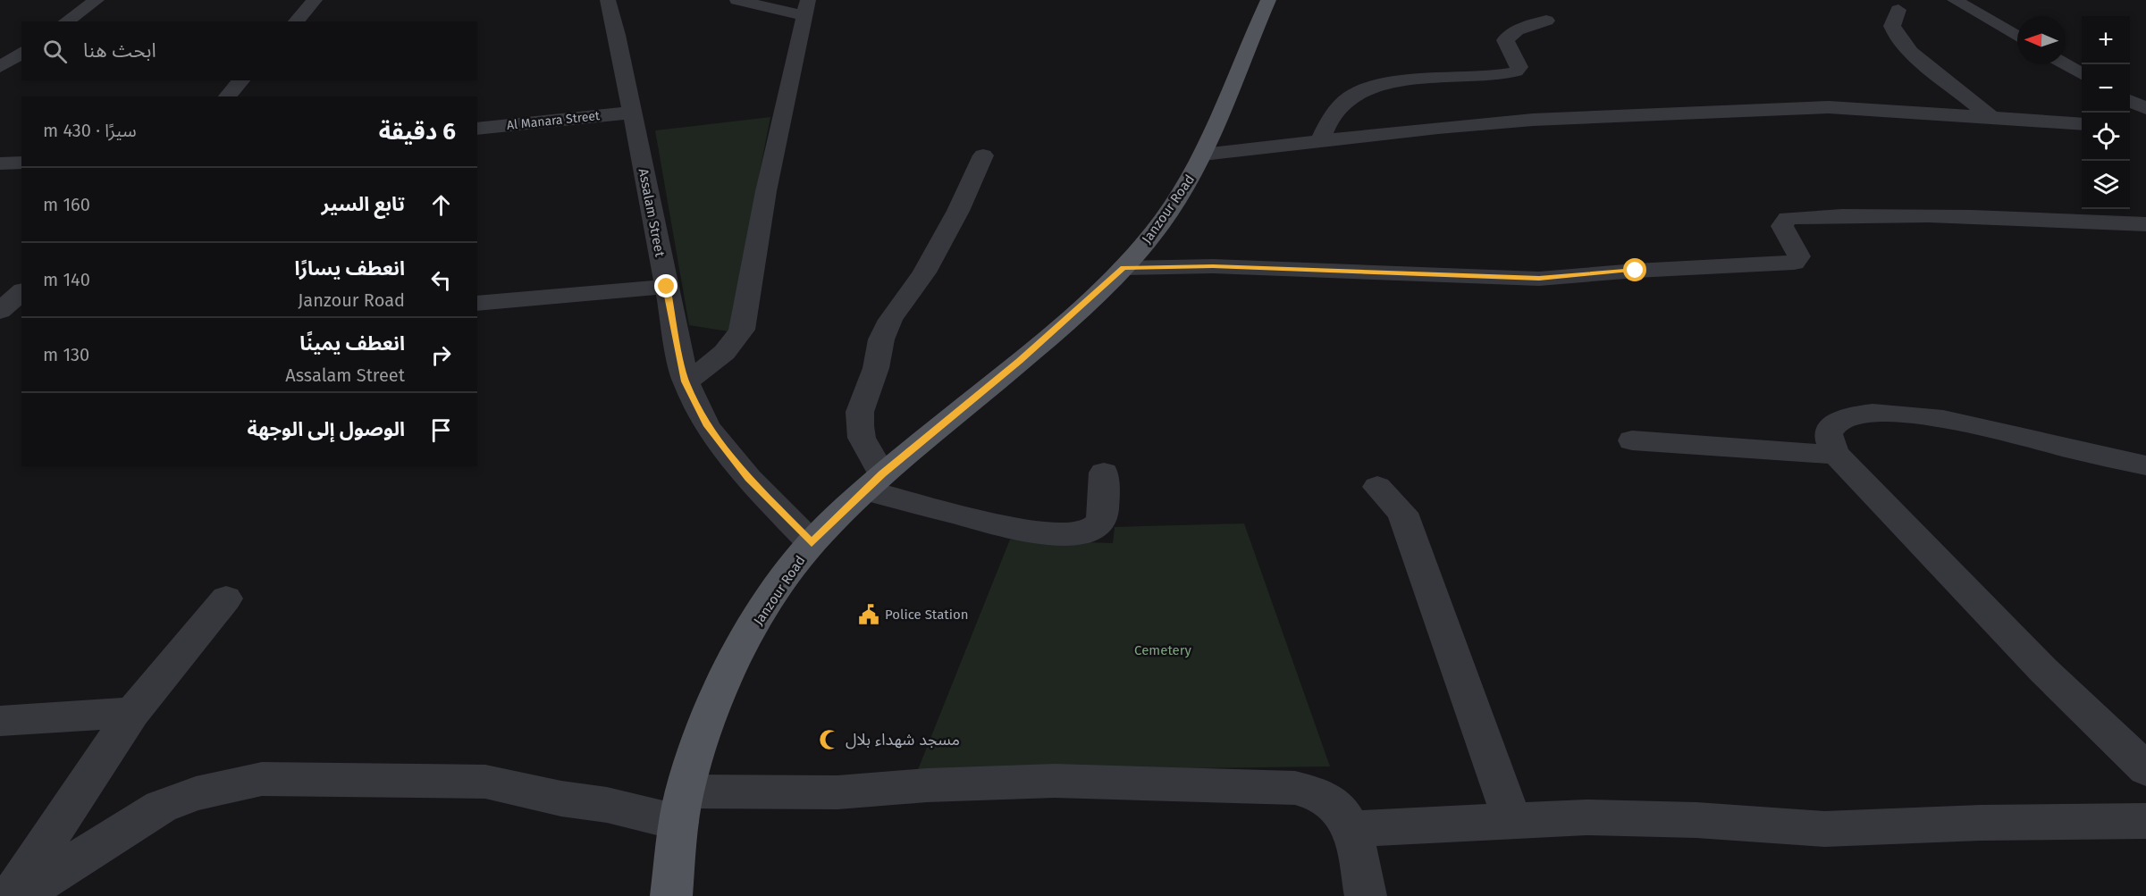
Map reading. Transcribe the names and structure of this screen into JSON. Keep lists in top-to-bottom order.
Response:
{
  "streets": {
    "main road": ["Janzour Road"],
    "street": ["Al Manara Street", "Assalam Street"]
  },
  "crossings": [
    ["Al Manara Street", "Assalam Street"],
    ["Janzour Road", "Assalam Street"]
  ],
  "parks": ["Cemetery"],
  "places": {
    "public building": ["Police Station"],
    "mosque": ["مسجد شهداء بلال"]
  },
  "north": "left",
  "page": {
    "map_buttons": ["+", "−"],
    "search": "ابحث هنا",
    "heading": ["6 دقيقة", "سيرًا · 430 m"],
    "list": [
      ["تابع السير", "160 m"],
      ["انعطف يسارًا", "Janzour Road", "140 m"],
      ["انعطف يمينًا", "Assalam Street", "130 m"],
      "الوصول إلى الوجهة"
    ]
  }
}
